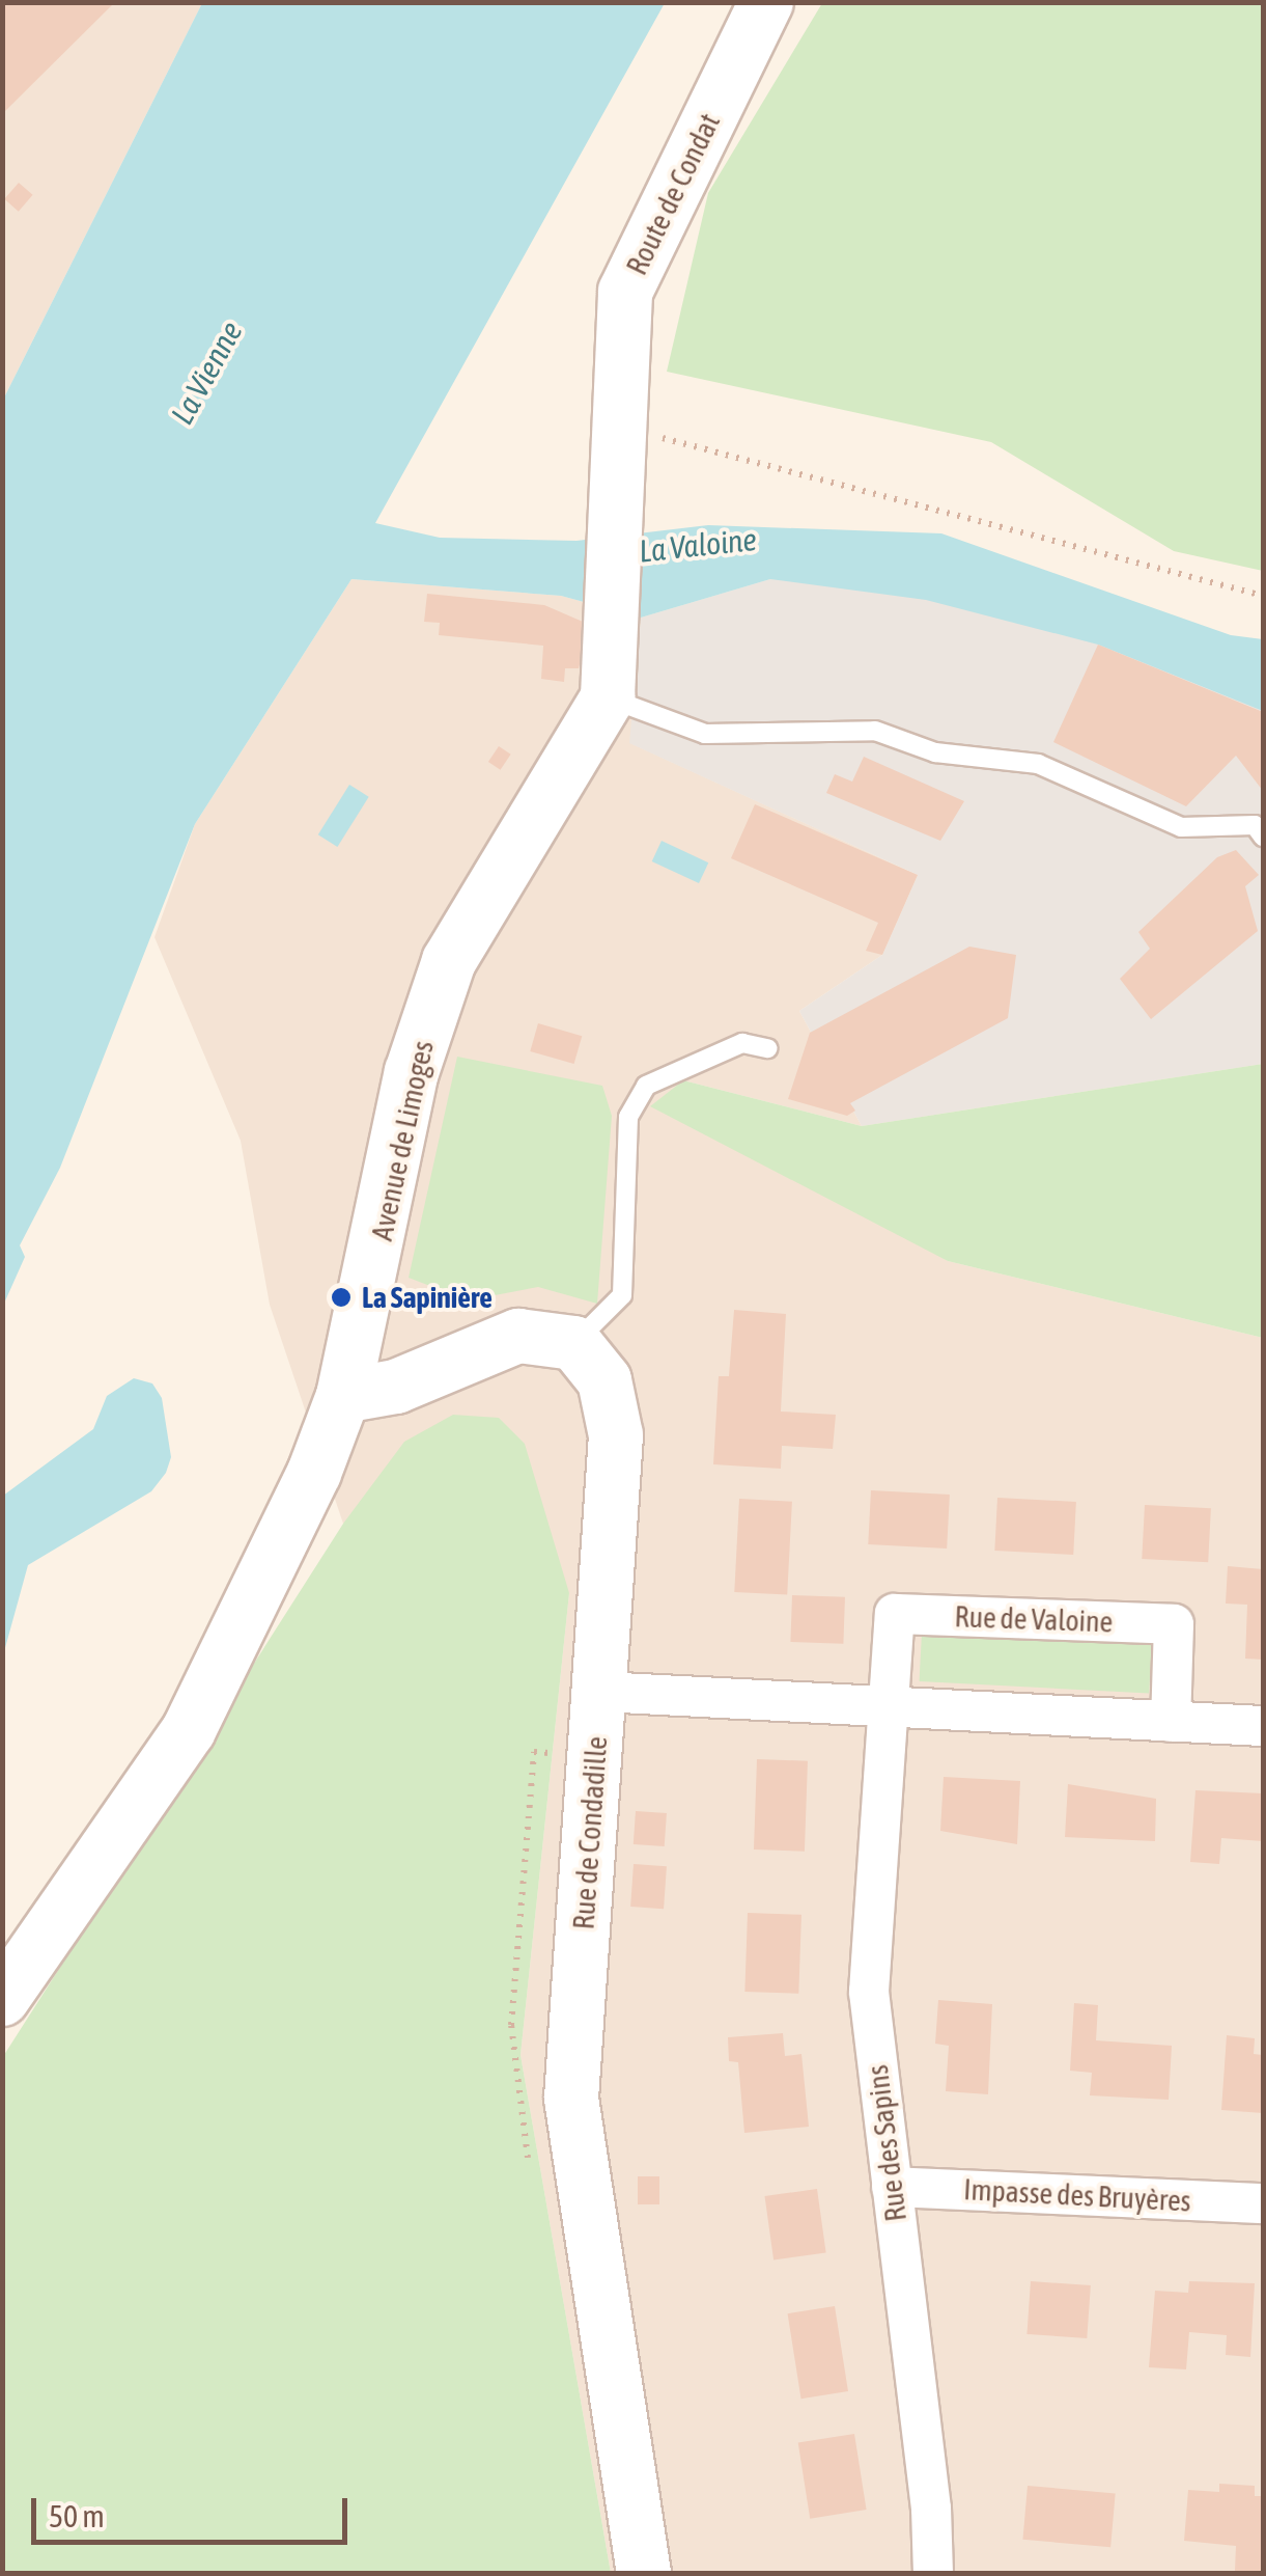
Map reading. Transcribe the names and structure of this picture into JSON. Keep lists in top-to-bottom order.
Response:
{
  "streets": {
    "main road": ["Route de Condat", "Avenue de Limoges", "Rue de Condadille"],
    "street": ["Rue de Valoine", "Rue des Sapins", "Impasse des Bruyères"]
  },
  "crossings": [
    ["Route de Condat", "Avenue de Limoges"],
    ["Rue de Valoine", "Rue des Sapins"],
    ["Rue des Sapins", "Impasse des Bruyères"]
  ],
  "water": ["La Vienne", "La Valoine"],
  "places": ["La Sapinière"],
  "scale_bar": "50 m"
}
